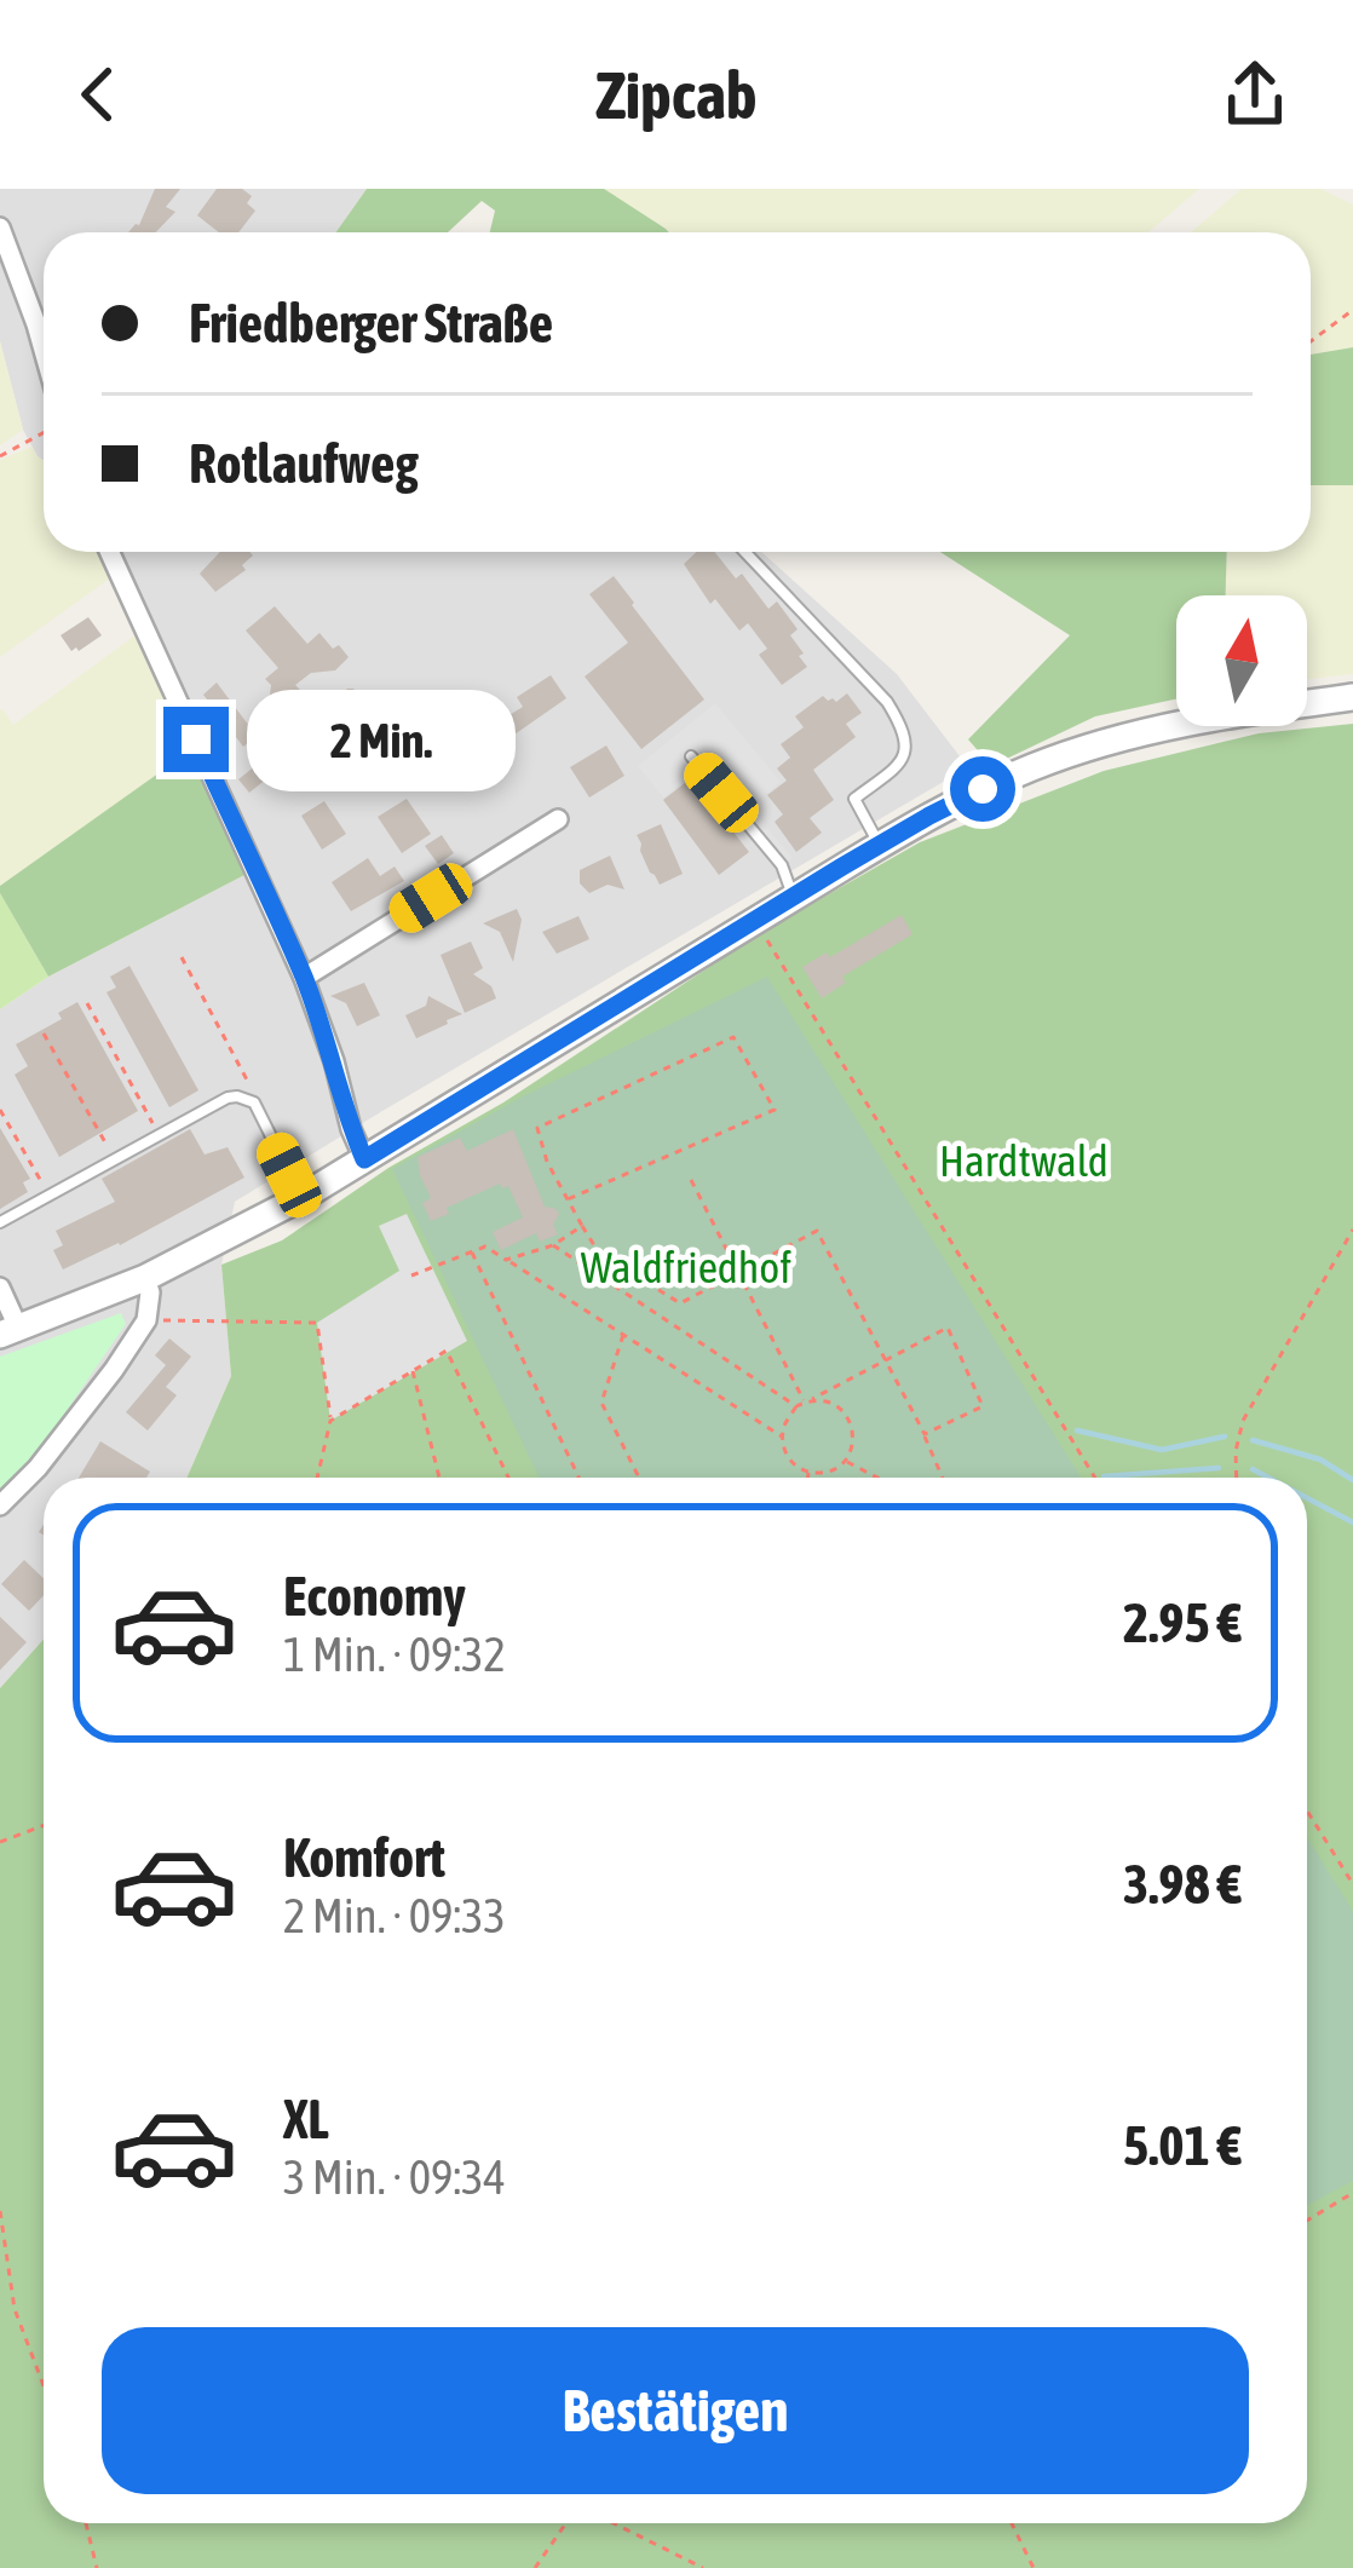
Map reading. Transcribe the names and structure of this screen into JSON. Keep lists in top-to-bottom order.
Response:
{
  "parks": ["Hardtwald", "Waldfriedhof"],
  "north": "top",
  "page": {
    "header": "Zipcab",
    "banner": ["Friedberger Straße", "Rotlaufweg"],
    "bubble": "2 Min.",
    "list": [
      {
        "name": "Economy",
        "note": "1 Min. · 09:32",
        "value": "2.95 €"
      },
      {
        "name": "Komfort",
        "note": "2 Min. · 09:33",
        "value": "3.98 €"
      },
      {
        "name": "XL",
        "note": "3 Min. · 09:34",
        "value": "5.01 €"
      }
    ],
    "buttons": "Bestätigen"
  }
}
